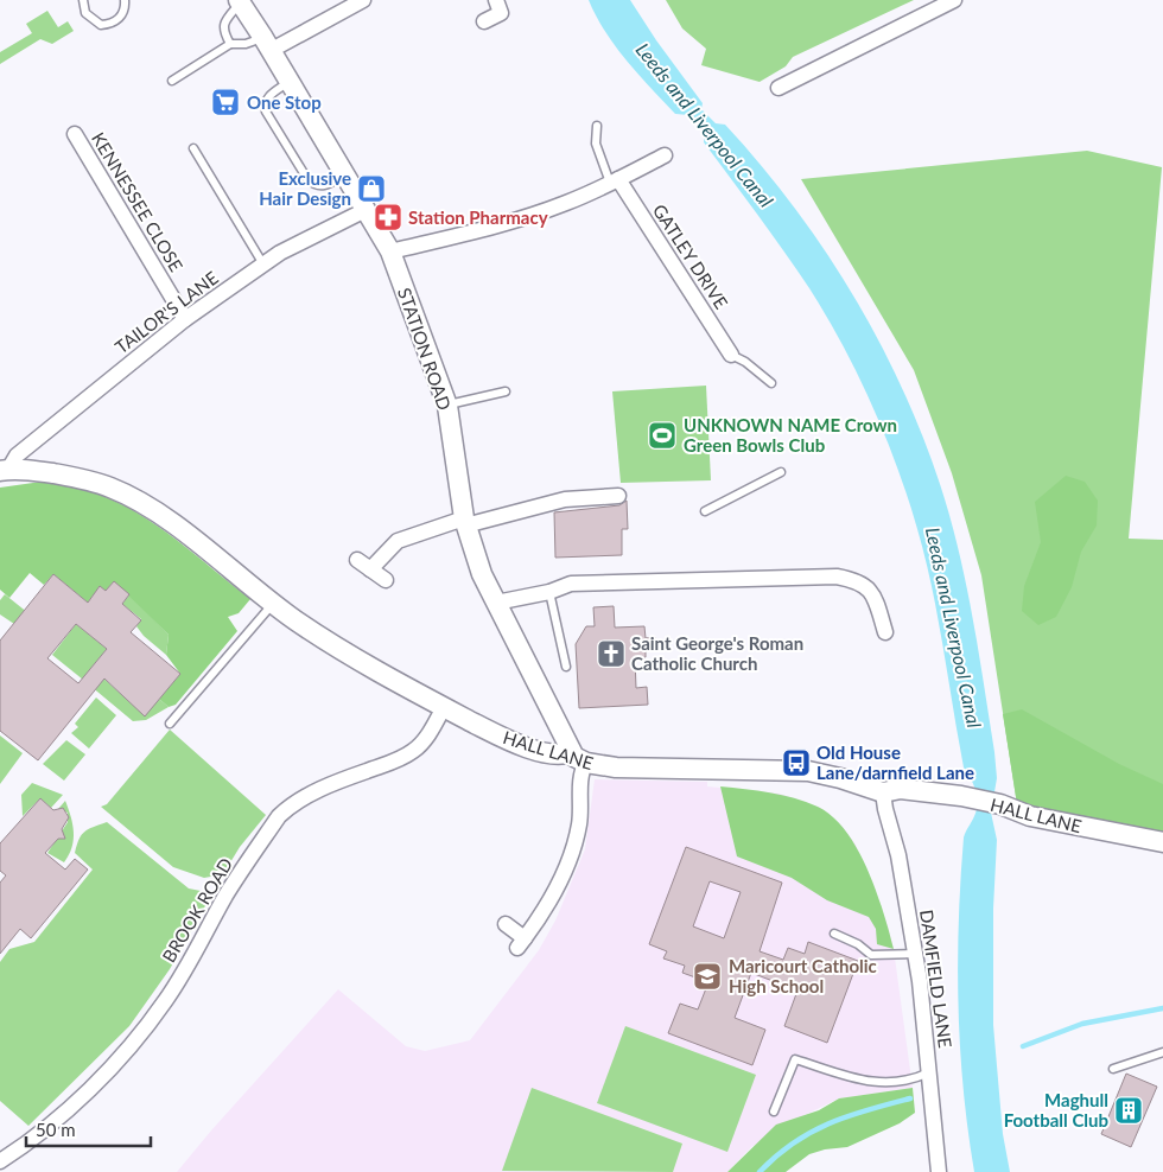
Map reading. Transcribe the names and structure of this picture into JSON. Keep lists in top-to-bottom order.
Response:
{
  "streets": {
    "street": [
      "KENNESSEE CLOSE",
      "GATLEY DRIVE",
      "TAILOR'S LANE",
      "STATION ROAD",
      "HALL LANE",
      "BROOK ROAD",
      "DAMFIELD LANE"
    ]
  },
  "crossings": [
    ["KENNESSEE CLOSE", "TAILOR'S LANE"],
    ["TAILOR'S LANE", "STATION ROAD"],
    ["TAILOR'S LANE", "HALL LANE"],
    ["STATION ROAD", "HALL LANE"],
    ["HALL LANE", "BROOK ROAD"],
    ["HALL LANE", "DAMFIELD LANE"]
  ],
  "water": ["Leeds and Liverpool Canal"],
  "places": {
    "supermarket": ["One Stop"],
    "shop": ["Exclusive Hair Design"],
    "pharmacy": ["Station Pharmacy"],
    "sports": ["UNKNOWN NAME Crown Green Bowls Club"],
    "church": ["Saint George's Roman Catholic Church"],
    "bus stop": ["Old House Lane/darnfield Lane"],
    "school or university": ["Maricourt Catholic High School"],
    "building": ["Maghull Football Club"]
  },
  "scale_bar": "50 m"
}
